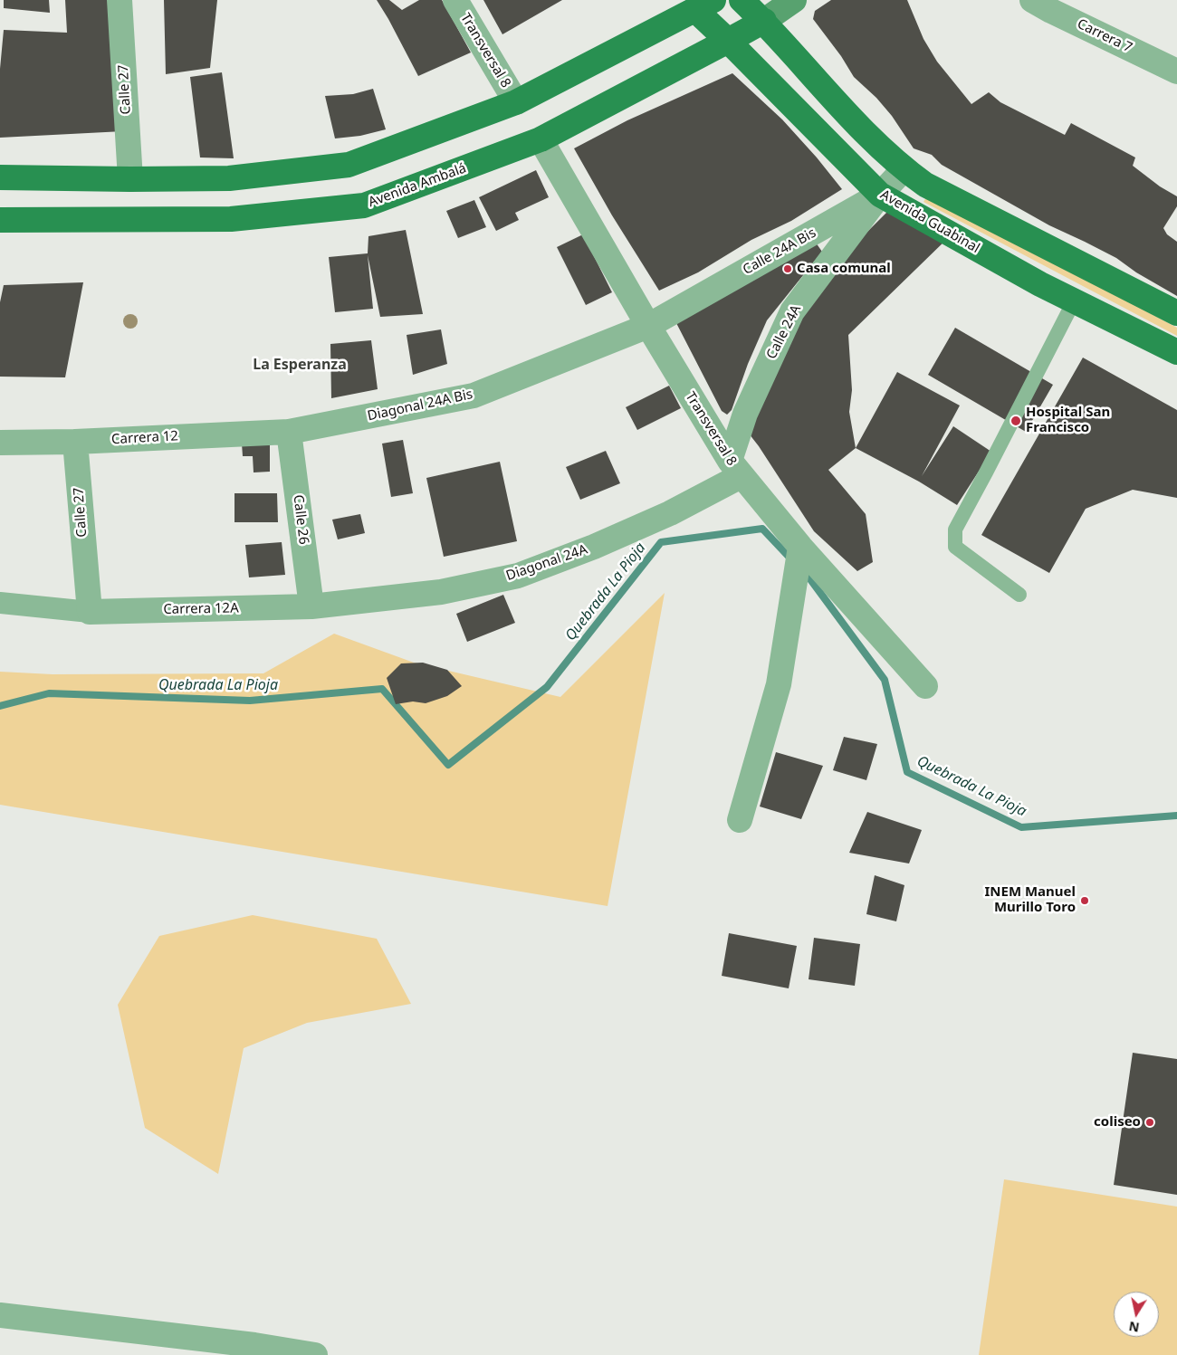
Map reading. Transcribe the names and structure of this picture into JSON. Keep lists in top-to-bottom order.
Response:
{
  "streets": {
    "main road": ["Avenida Ambalá", "Avenida Guabinal"],
    "street": [
      "Carrera 7",
      "Transversal 8",
      "Calle 27",
      "Calle 24A Bis",
      "Calle 24A",
      "Diagonal 24A Bis",
      "Carrera 12",
      "Calle 26",
      "Diagonal 24A",
      "Carrera 12A"
    ]
  },
  "crossings": [
    ["Transversal 8", "Avenida Ambalá"],
    ["Transversal 8", "Calle 24A Bis"],
    ["Transversal 8", "Calle 24A"],
    ["Transversal 8", "Diagonal 24A Bis"],
    ["Transversal 8", "Diagonal 24A"],
    ["Calle 27", "Carrera 12"],
    ["Calle 27", "Carrera 12A"],
    ["Avenida Ambalá", "Avenida Guabinal"],
    ["Avenida Guabinal", "Calle 24A Bis"],
    ["Avenida Guabinal", "Calle 24A"],
    ["Calle 24A Bis", "Calle 24A"],
    ["Calle 24A Bis", "Diagonal 24A Bis"],
    ["Calle 24A", "Diagonal 24A"],
    ["Diagonal 24A Bis", "Carrera 12"],
    ["Diagonal 24A Bis", "Calle 26"],
    ["Carrera 12", "Calle 26"],
    ["Calle 26", "Diagonal 24A"],
    ["Calle 26", "Carrera 12A"],
    ["Diagonal 24A", "Carrera 12A"]
  ],
  "districts": ["La Esperanza"],
  "water": ["Quebrada La Pioja"],
  "places": [
    "Casa comunal",
    "Hospital San Francisco",
    "INEM Manuel Murillo Toro",
    "coliseo"
  ],
  "north": "bottom"
}
